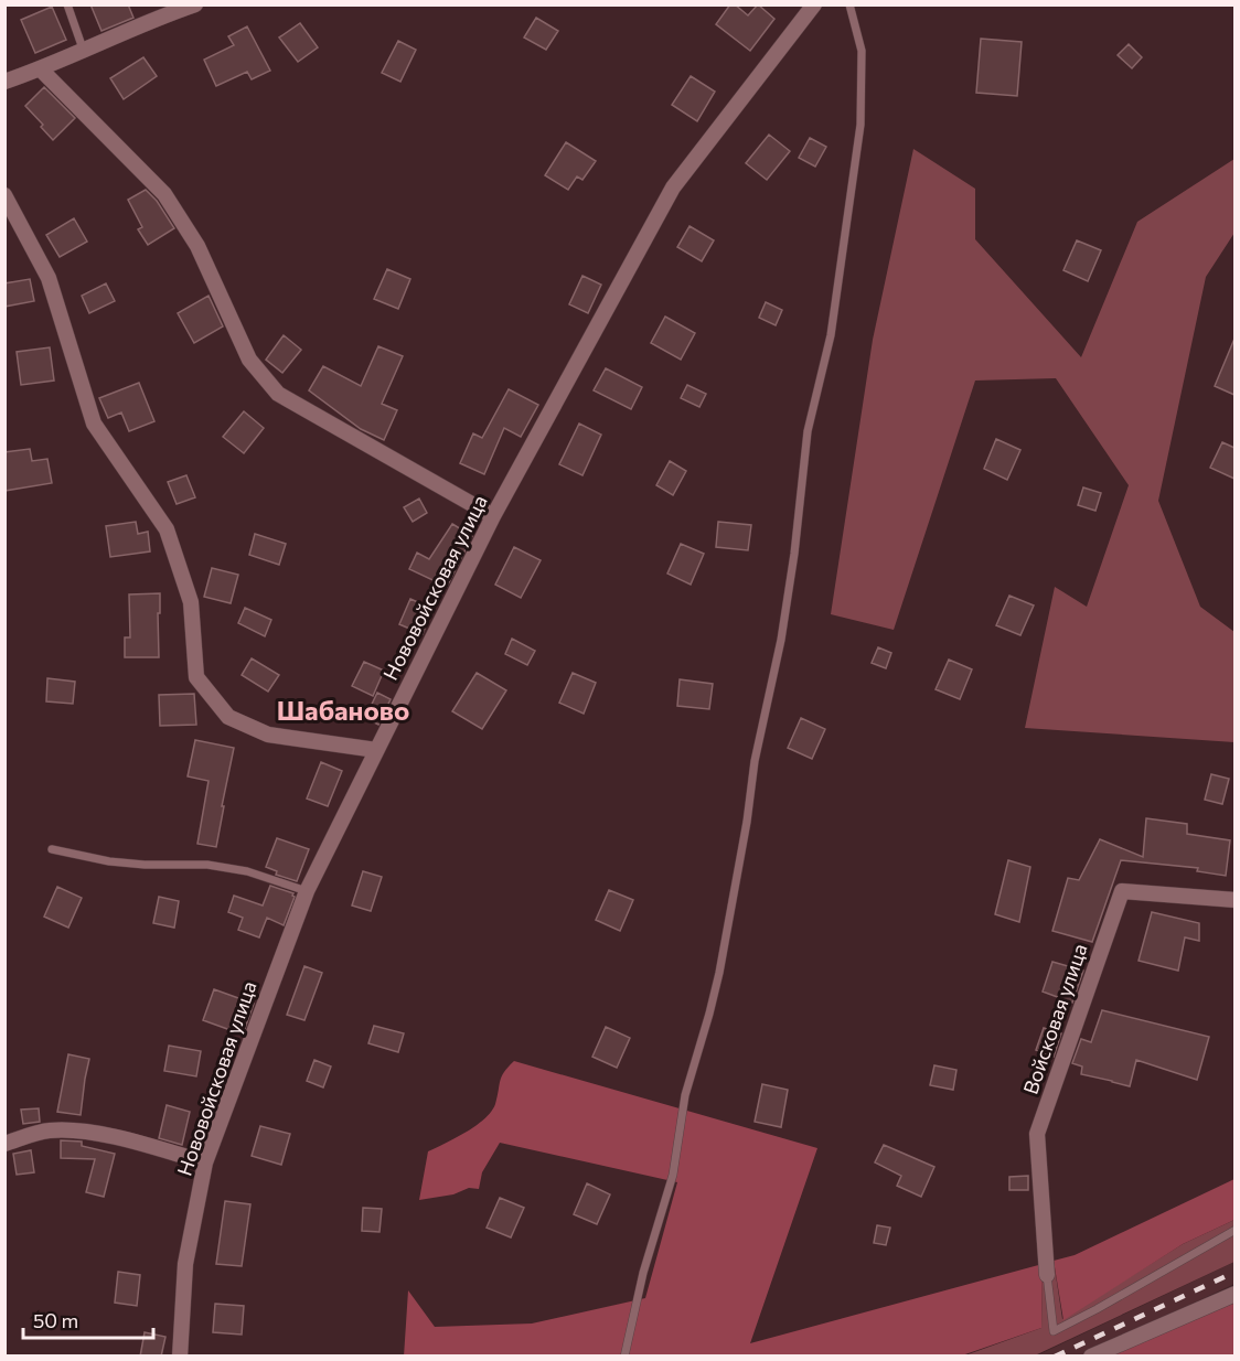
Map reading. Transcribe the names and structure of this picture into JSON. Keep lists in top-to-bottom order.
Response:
{
  "streets": {
    "street": ["Нововойсковая улица", "Войсковая улица"]
  },
  "districts": ["Шабаново"],
  "scale_bar": "50 m"
}
